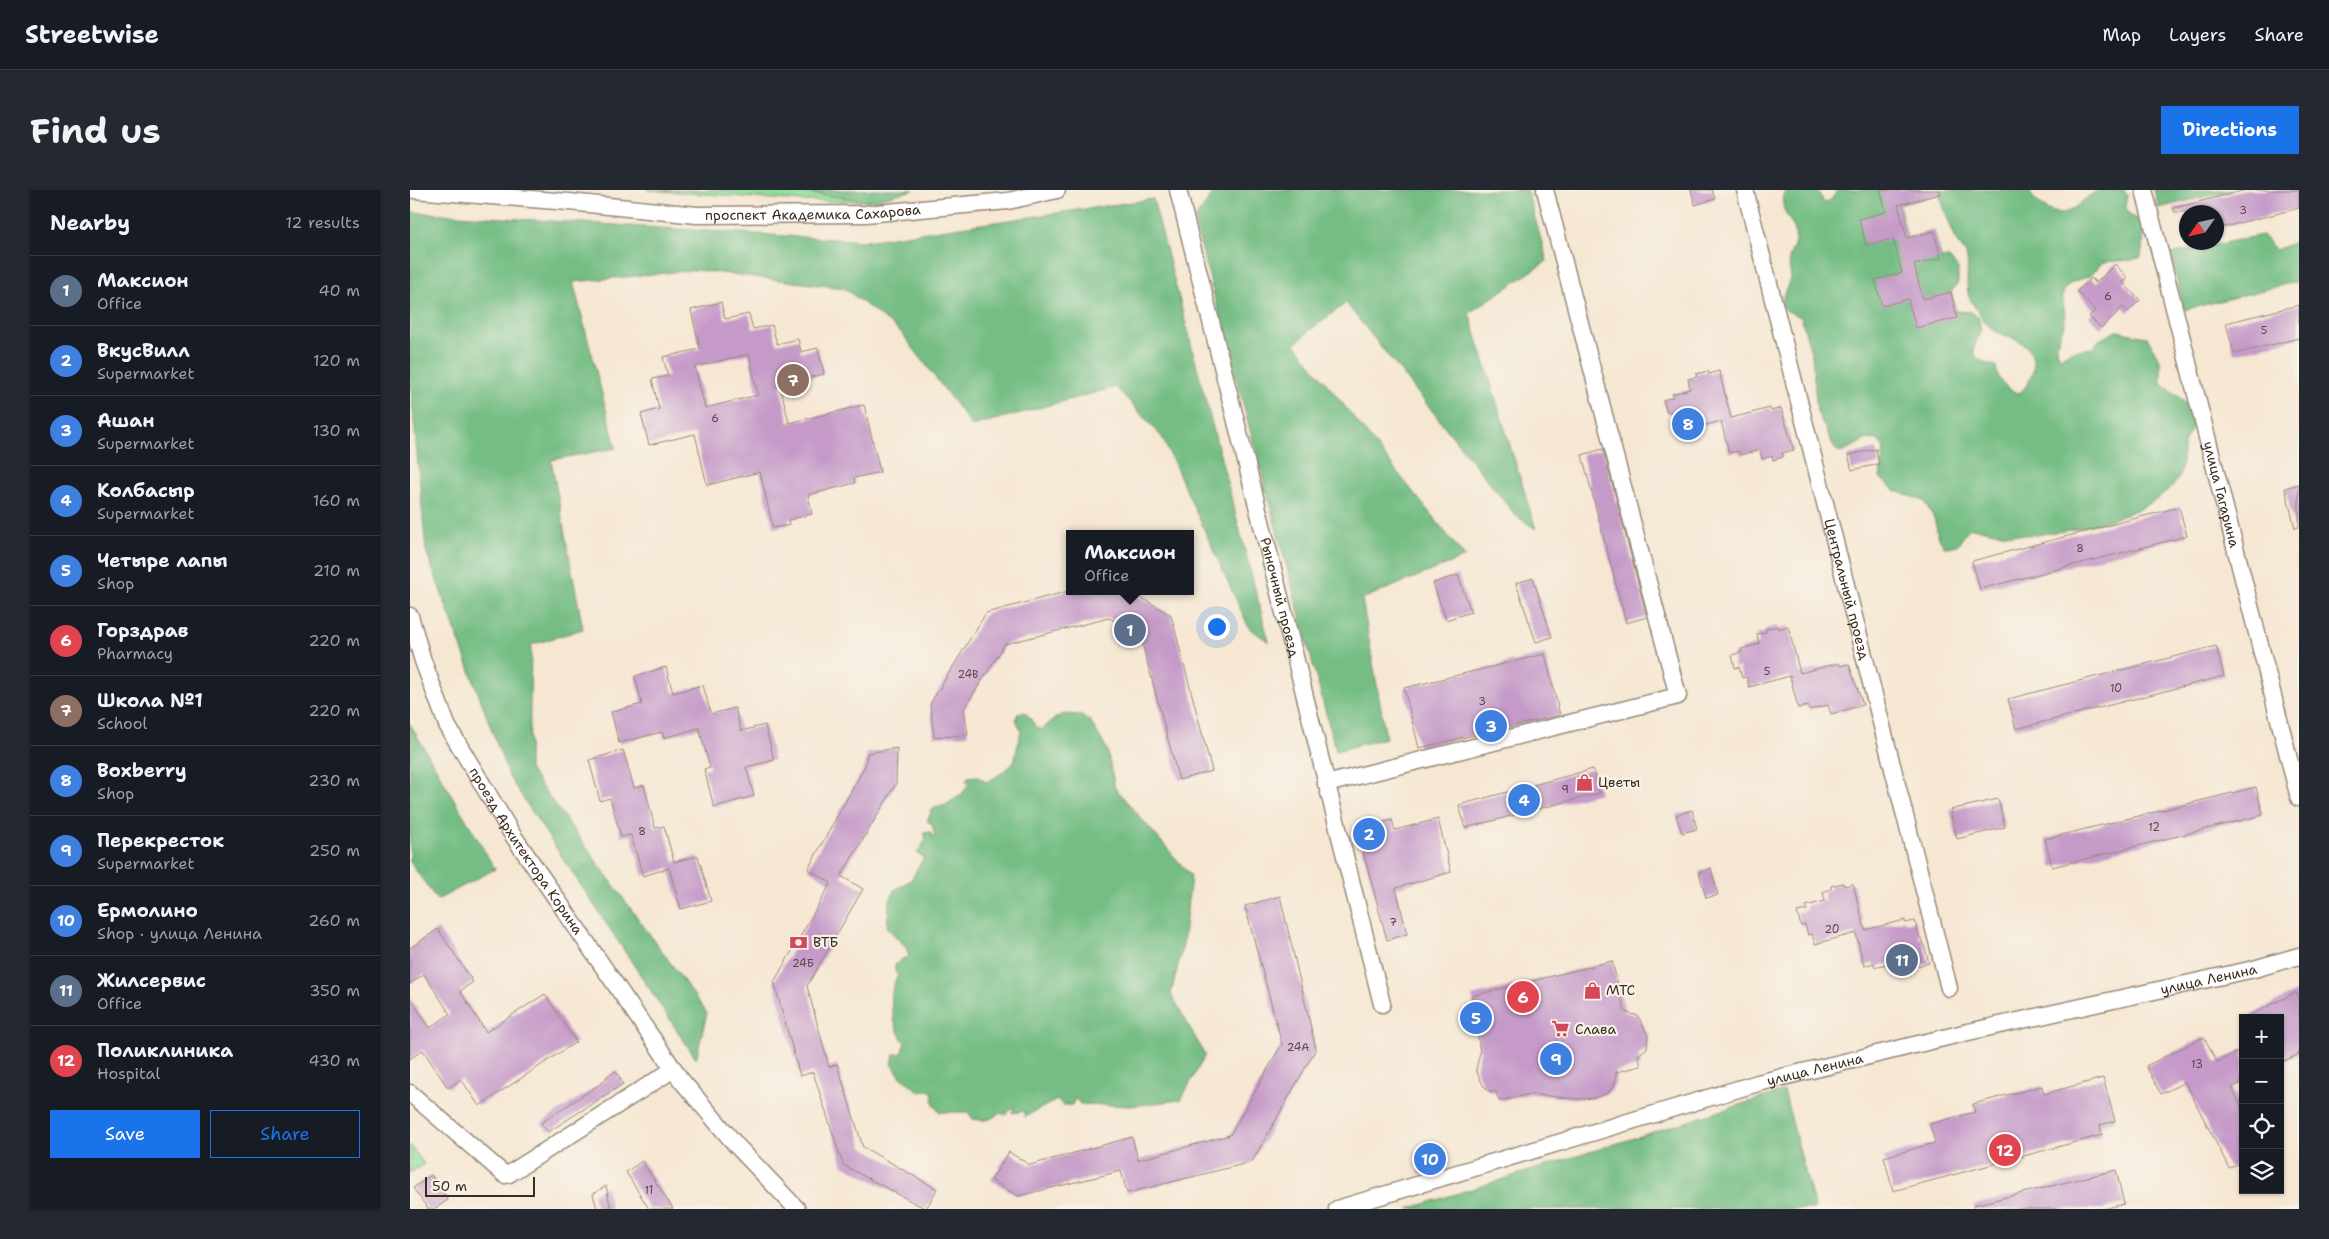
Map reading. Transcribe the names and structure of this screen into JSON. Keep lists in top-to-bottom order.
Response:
{
  "streets": {
    "street": [
      "проспект Академика Сахарова",
      "улица Гагарина",
      "Центральный проезд",
      "Рыночный проезд",
      "проезд Архитектора Корина",
      "улица Ленина"
    ]
  },
  "places": {
    "shop": ["Цветы", "МТС"],
    "bank": ["ВТБ"],
    "supermarket": ["Слава"]
  },
  "house_numbers": [
    "3",
    "6",
    "5",
    "6",
    "8",
    "5",
    "24В",
    "10",
    "3",
    "9",
    "12",
    "8",
    "7",
    "20",
    "24Б",
    "24А",
    "13",
    "11"
  ],
  "scale_bar": "50 m",
  "north": "bottom left",
  "page": {
    "header": "Streetwise",
    "nav": ["Map", "Layers", "Share"],
    "buttons": [
      "Directions",
      ["Save", "Share"]
    ],
    "title": "Find us",
    "heading": ["Nearby", "12 results"],
    "list": [
      {
        "mark": "1",
        "name": "Максион",
        "note": "Office",
        "value": "40 m"
      },
      {
        "mark": "2",
        "name": "ВкусВилл",
        "note": "Supermarket",
        "value": "120 m"
      },
      {
        "mark": "3",
        "name": "Ашан",
        "note": "Supermarket",
        "value": "130 m"
      },
      {
        "mark": "4",
        "name": "Колбасыр",
        "note": "Supermarket",
        "value": "160 m"
      },
      {
        "mark": "5",
        "name": "Четыре лапы",
        "note": "Shop",
        "value": "210 m"
      },
      {
        "mark": "6",
        "name": "Горздрав",
        "note": "Pharmacy",
        "value": "220 m"
      },
      {
        "mark": "7",
        "name": "Школа №1",
        "note": "School",
        "value": "220 m"
      },
      {
        "mark": "8",
        "name": "Boxberry",
        "note": "Shop",
        "value": "230 m"
      },
      {
        "mark": "9",
        "name": "Перекресток",
        "note": "Supermarket",
        "value": "250 m"
      },
      {
        "mark": "10",
        "name": "Ермолино",
        "note": "Shop · улица Ленина",
        "value": "260 m"
      },
      {
        "mark": "11",
        "name": "Жилсервис",
        "note": "Office",
        "value": "350 m"
      },
      {
        "mark": "12",
        "name": "Поликлиника",
        "note": "Hospital",
        "value": "430 m"
      }
    ],
    "pins": [
      "7",
      "8",
      "1",
      "3",
      "4",
      "2",
      "11",
      "6",
      "5",
      "9",
      "12",
      "10"
    ],
    "popup": ["Максион", "Office"],
    "map_buttons": ["+", "−"],
    "scale": "50 m"
  }
}
